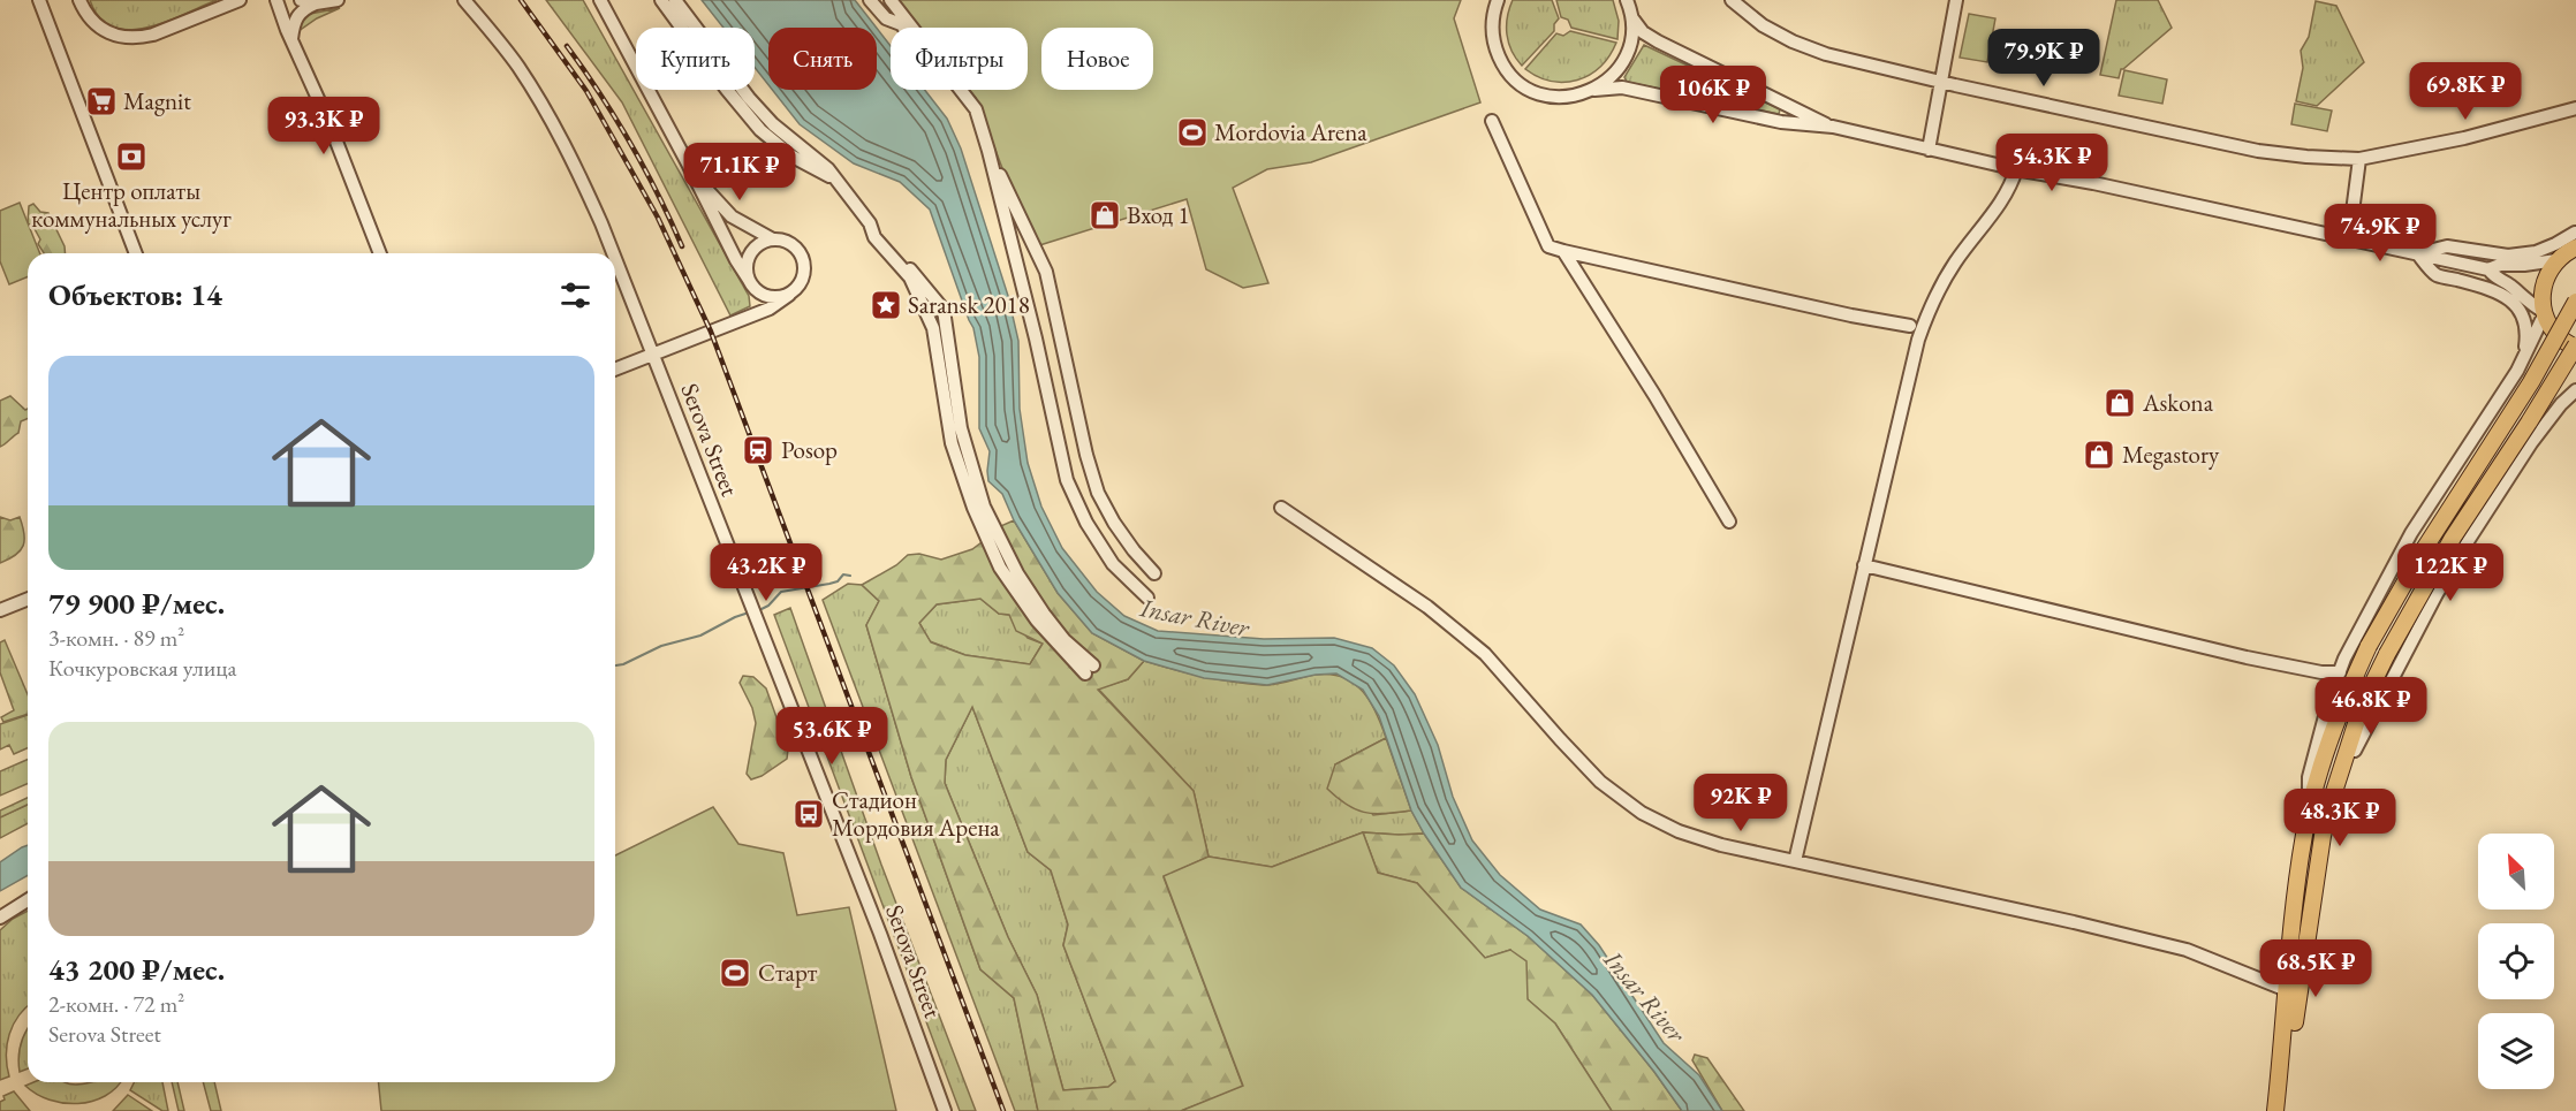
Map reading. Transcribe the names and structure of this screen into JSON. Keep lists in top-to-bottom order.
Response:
{
  "streets": {
    "street": ["Serova Street"]
  },
  "water": ["Insar River"],
  "places": {
    "supermarket": ["Magnit"],
    "sports": ["Mordovia Arena", "Старт"],
    "bank": ["Центр оплаты коммунальных услуг"],
    "shop": ["Вход 1", "Askona", "Megastory"],
    "place": ["Saransk 2018"],
    "station": ["Posop"],
    "bus stop": ["Стадион Мордовия Арена"]
  },
  "north": "top left",
  "page": {
    "chip": [
      "Купить",
      "Снять",
      "Фильтры",
      "Новое"
    ],
    "price": [
      "79.9K ₽",
      "69.8K ₽",
      "106K ₽",
      "93.3K ₽",
      "54.3K ₽",
      "71.1K ₽",
      "74.9K ₽",
      "43.2K ₽",
      "122K ₽",
      "46.8K ₽",
      "53.6K ₽",
      "92K ₽",
      "48.3K ₽",
      "68.5K ₽"
    ],
    "heading": "Объектов: 14",
    "list": [
      {
        "name": "79 900 ₽/мес.",
        "note": "3-комн. · 89 m² · Кочкуровская улица"
      },
      {
        "name": "43 200 ₽/мес.",
        "note": "2-комн. · 72 m² · Serova Street"
      }
    ]
  }
}
